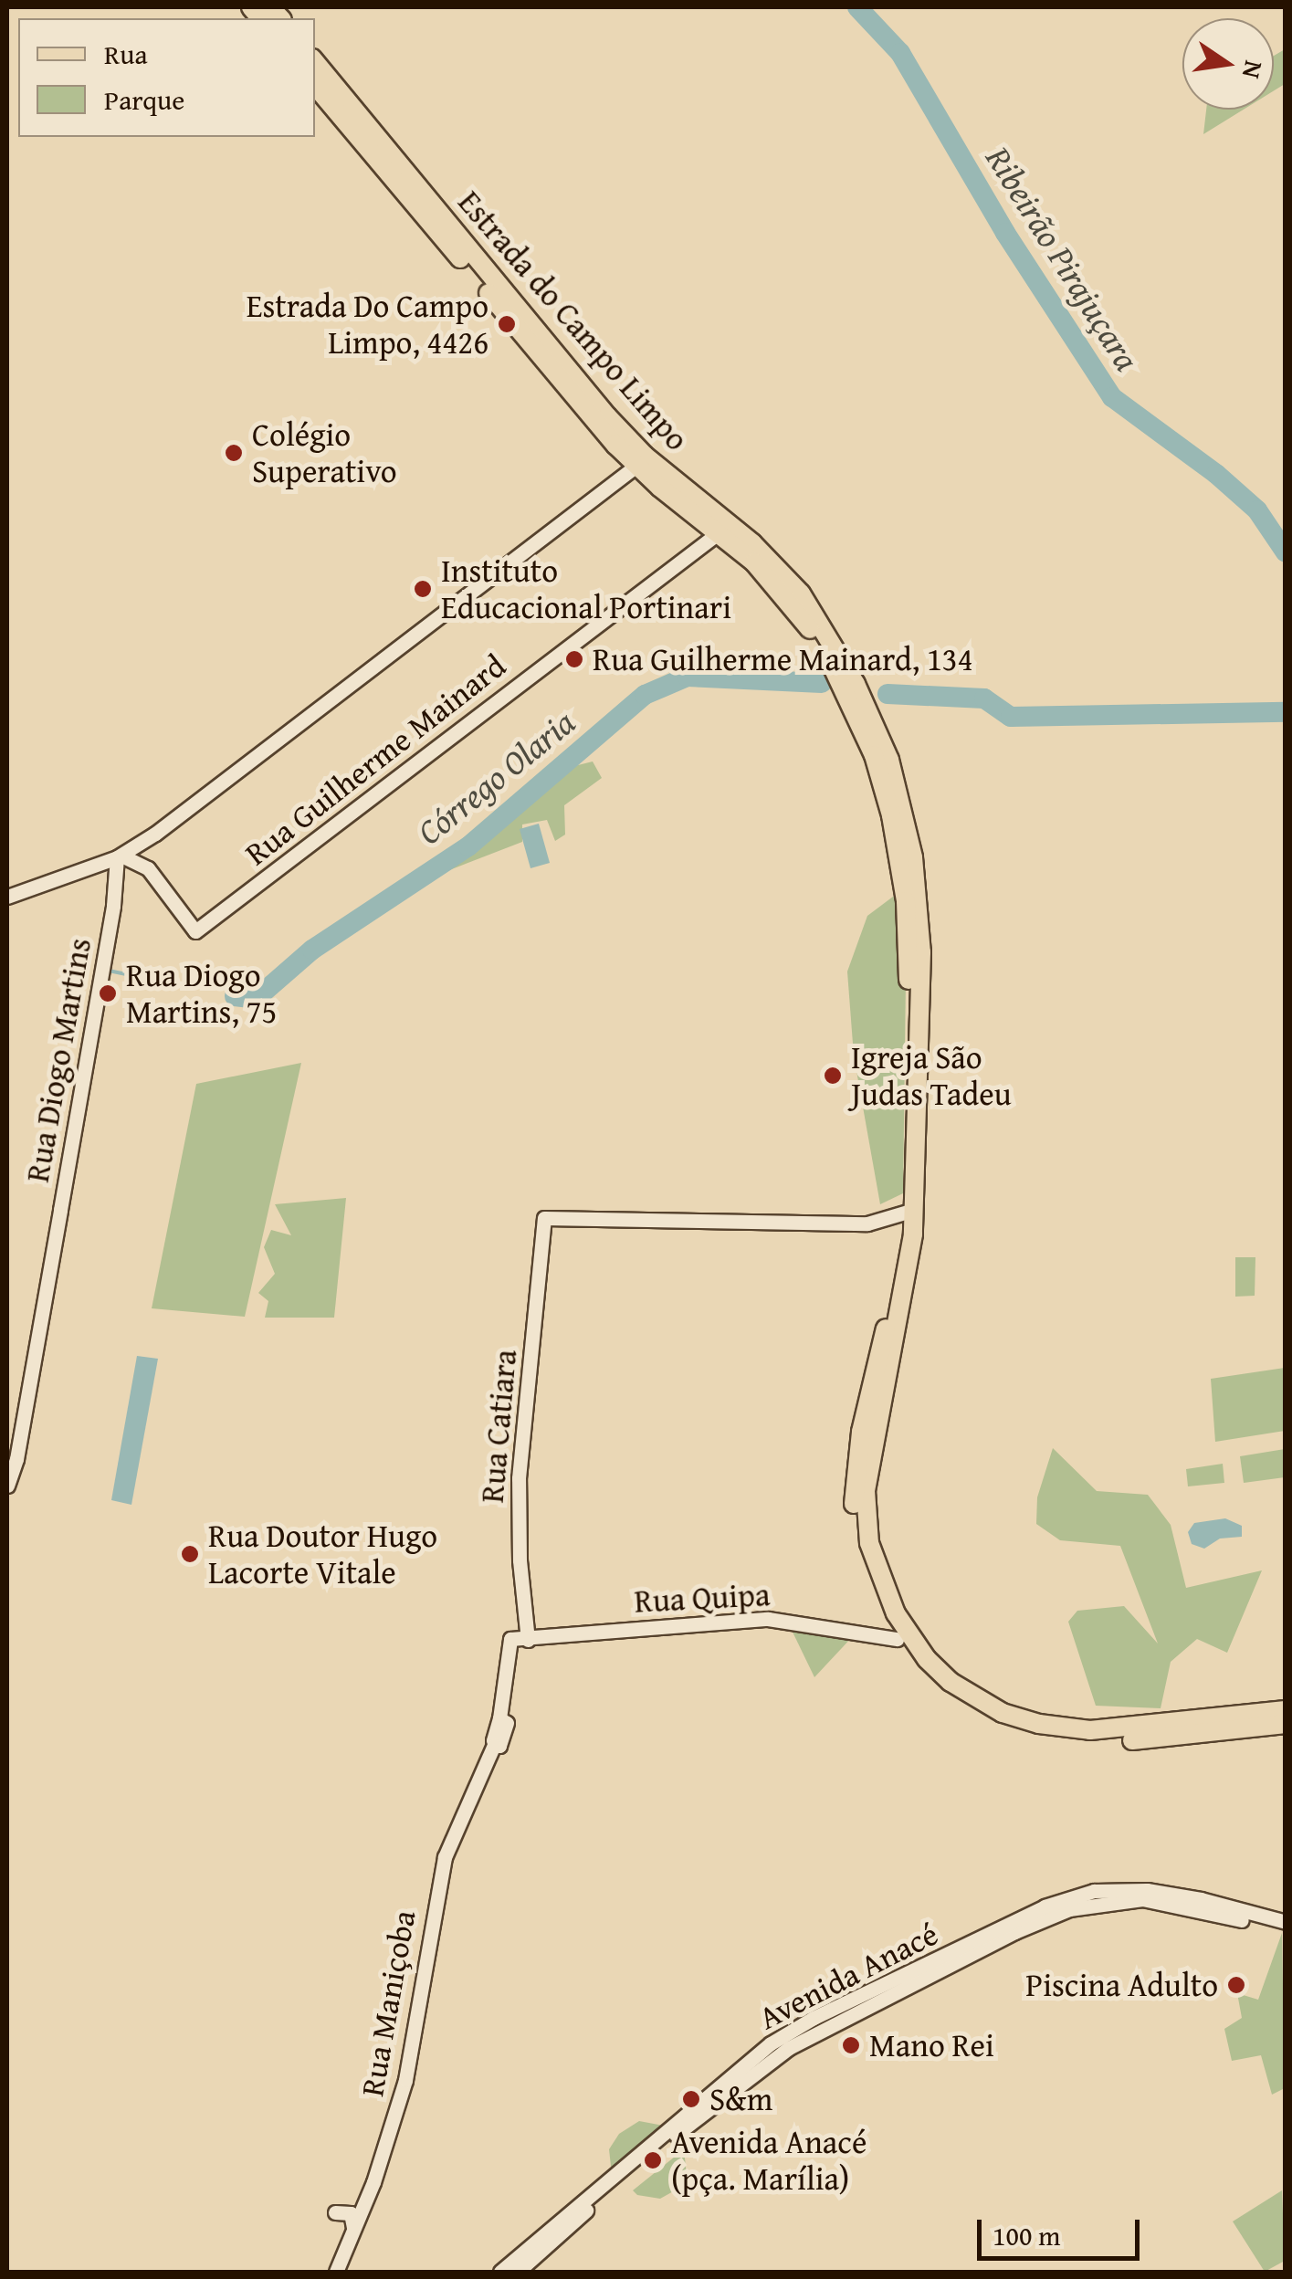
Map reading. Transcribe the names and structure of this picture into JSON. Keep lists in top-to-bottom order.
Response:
{
  "streets": {
    "main road": ["Estrada do Campo Limpo"],
    "street": [
      "Rua Guilherme Mainard",
      "Rua Diogo Martins",
      "Rua Catiara",
      "Rua Quipa",
      "Avenida Anacé",
      "Rua Maniçoba"
    ]
  },
  "crossings": [
    ["Estrada do Campo Limpo", "Rua Guilherme Mainard"],
    ["Estrada do Campo Limpo", "Rua Catiara"],
    ["Estrada do Campo Limpo", "Rua Quipa"],
    ["Rua Catiara", "Rua Quipa"],
    ["Rua Quipa", "Rua Maniçoba"]
  ],
  "water": ["Ribeirão Pirajuçara", "Córrego Olaria"],
  "places": [
    "Estrada Do Campo Limpo, 4426",
    "Colégio Superativo",
    "Instituto Educacional Portinari",
    "Rua Guilherme Mainard, 134",
    "Rua Diogo Martins, 75",
    "Igreja São Judas Tadeu",
    "Rua Doutor Hugo Lacorte Vitale",
    "Piscina Adulto",
    "Mano Rei",
    "S&m",
    "Avenida Anacé (pça. Marília)"
  ],
  "legend": ["Rua", "Parque"],
  "scale_bar": "100 m",
  "north": "right"
}
